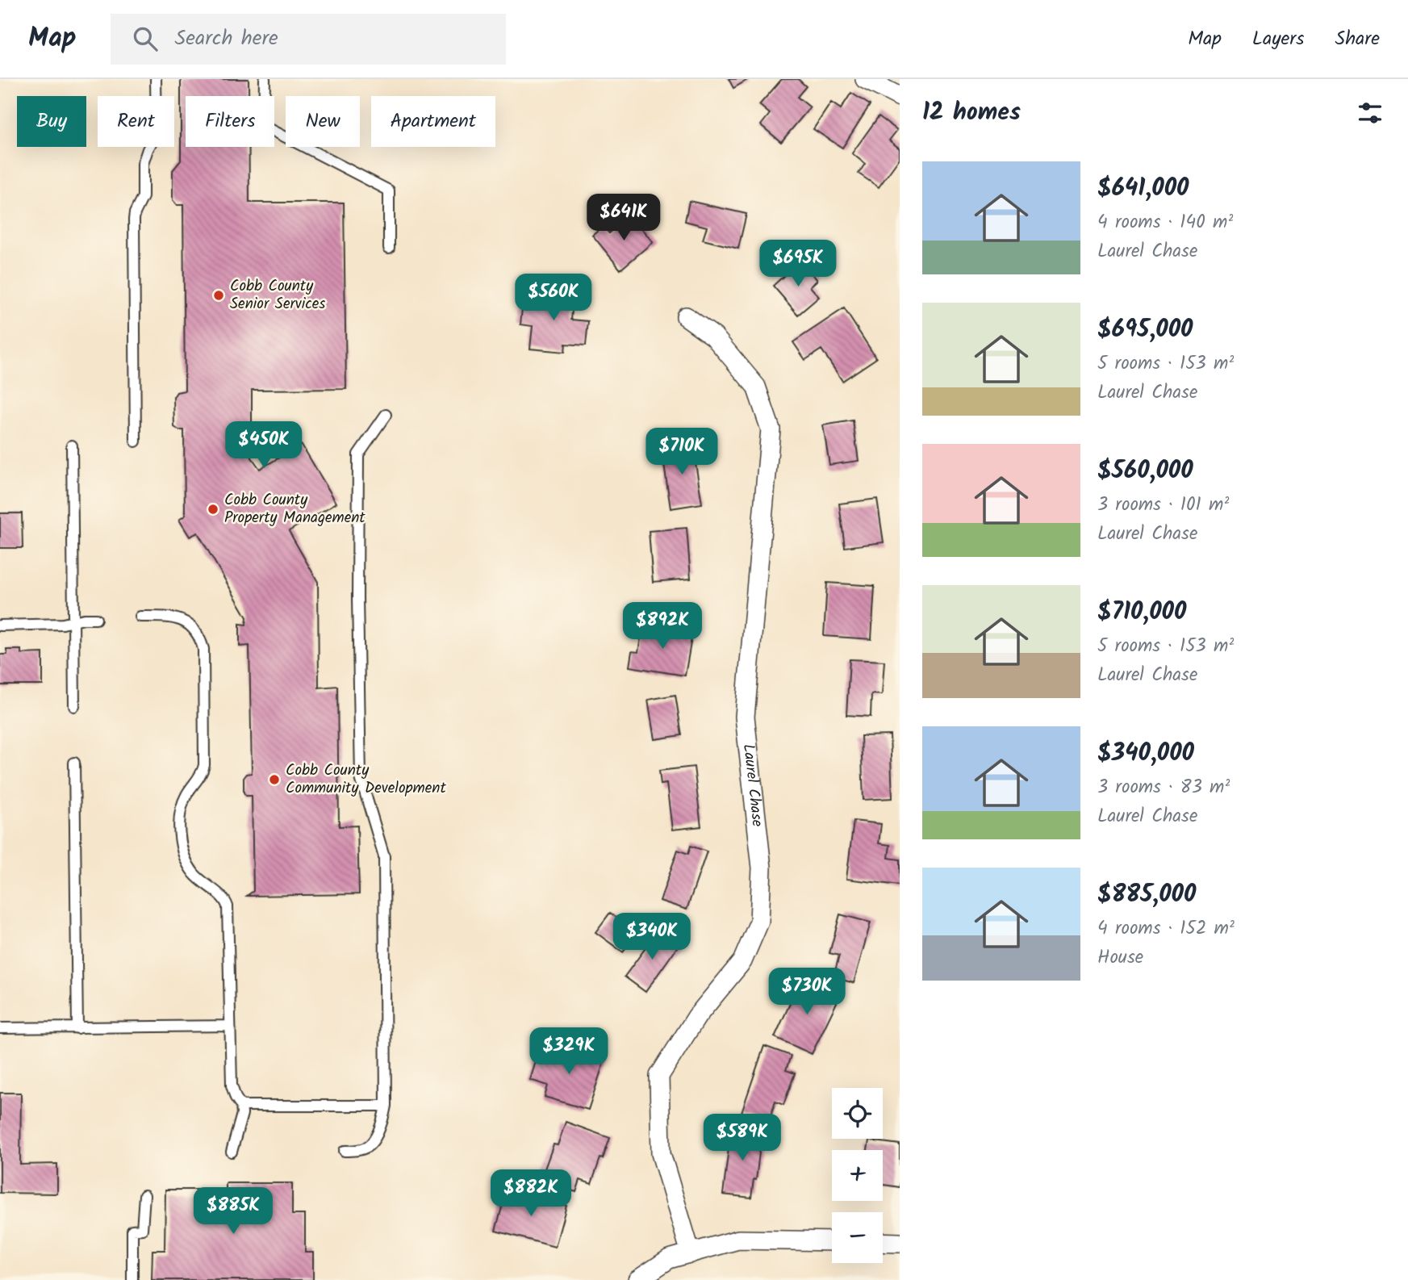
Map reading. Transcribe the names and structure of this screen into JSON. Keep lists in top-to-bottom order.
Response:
{
  "streets": {
    "street": ["Laurel Chase"]
  },
  "places": ["Cobb County Senior Services", "Cobb County Property Management", "Cobb County Community Development"],
  "page": {
    "header": "Map",
    "search": "Search here",
    "nav": ["Map", "Layers", "Share"],
    "heading": "12 homes",
    "chip": [
      "Buy",
      "Rent",
      "Filters",
      "New",
      "Apartment"
    ],
    "list": [
      {
        "name": "$641,000",
        "note": "4 rooms · 140 m² · Laurel Chase"
      },
      {
        "name": "$695,000",
        "note": "5 rooms · 153 m² · Laurel Chase"
      },
      {
        "name": "$560,000",
        "note": "3 rooms · 101 m² · Laurel Chase"
      },
      {
        "name": "$710,000",
        "note": "5 rooms · 153 m² · Laurel Chase"
      },
      {
        "name": "$340,000",
        "note": "3 rooms · 83 m² · Laurel Chase"
      },
      {
        "name": "$885,000",
        "note": "4 rooms · 152 m² · House"
      }
    ],
    "price": [
      "$641K",
      "$695K",
      "$560K",
      "$450K",
      "$710K",
      "$892K",
      "$340K",
      "$730K",
      "$329K",
      "$589K",
      "$882K",
      "$885K"
    ],
    "map_buttons": ["+", "−"]
  }
}
